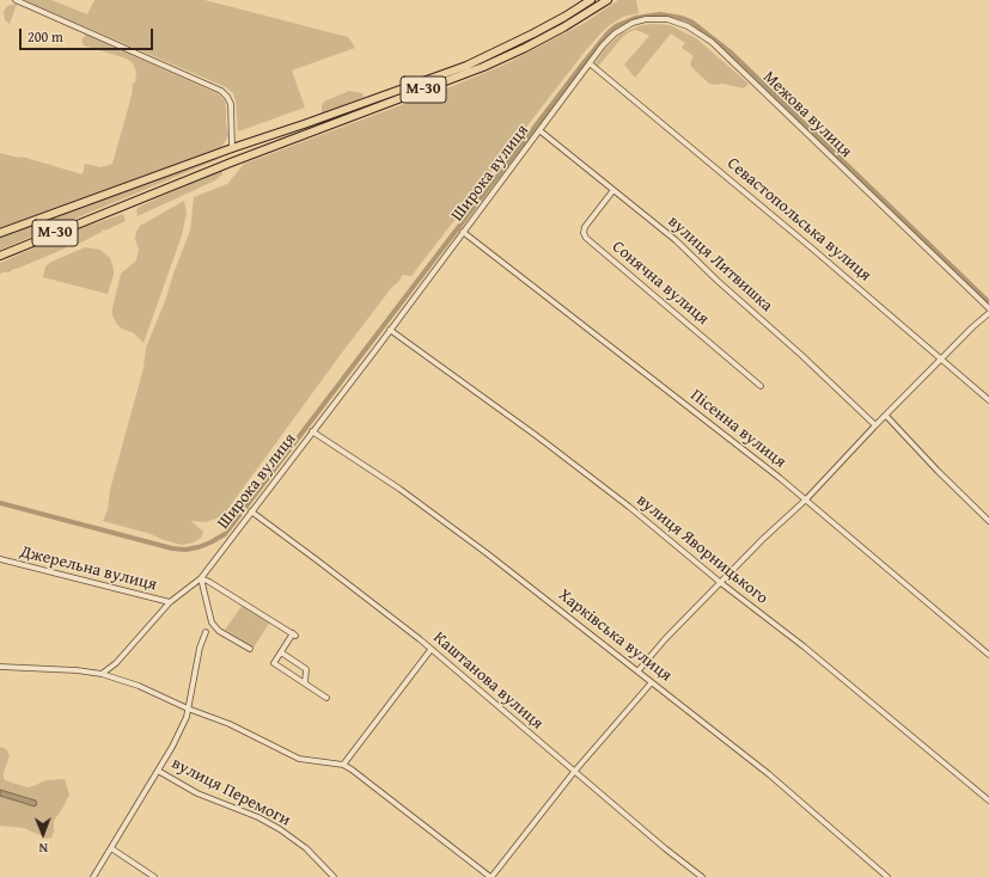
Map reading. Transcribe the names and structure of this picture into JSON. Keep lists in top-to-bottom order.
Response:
{
  "streets": {
    "highway": ["М-30"],
    "street": [
      "Межова вулиця",
      "Широка вулиця",
      "Севастопольська вулиця",
      "вулиця Литвишка",
      "Сонячна вулиця",
      "Пісенна вулиця",
      "вулиця Яворницького",
      "Джерельна вулиця",
      "Харківська вулиця",
      "Каштанова вулиця",
      "вулиця Перемоги"
    ]
  },
  "crossings": [
    ["Межова вулиця", "Широка вулиця"],
    ["Межова вулиця", "Севастопольська вулиця"],
    ["Широка вулиця", "Севастопольська вулиця"],
    ["Широка вулиця", "вулиця Литвишка"],
    ["Широка вулиця", "Пісенна вулиця"],
    ["Широка вулиця", "вулиця Яворницького"],
    ["Широка вулиця", "Джерельна вулиця"],
    ["Широка вулиця", "Харківська вулиця"],
    ["Широка вулиця", "Каштанова вулиця"],
    ["вулиця Литвишка", "Сонячна вулиця"]
  ],
  "scale_bar": "200 m",
  "north": "bottom"
}
